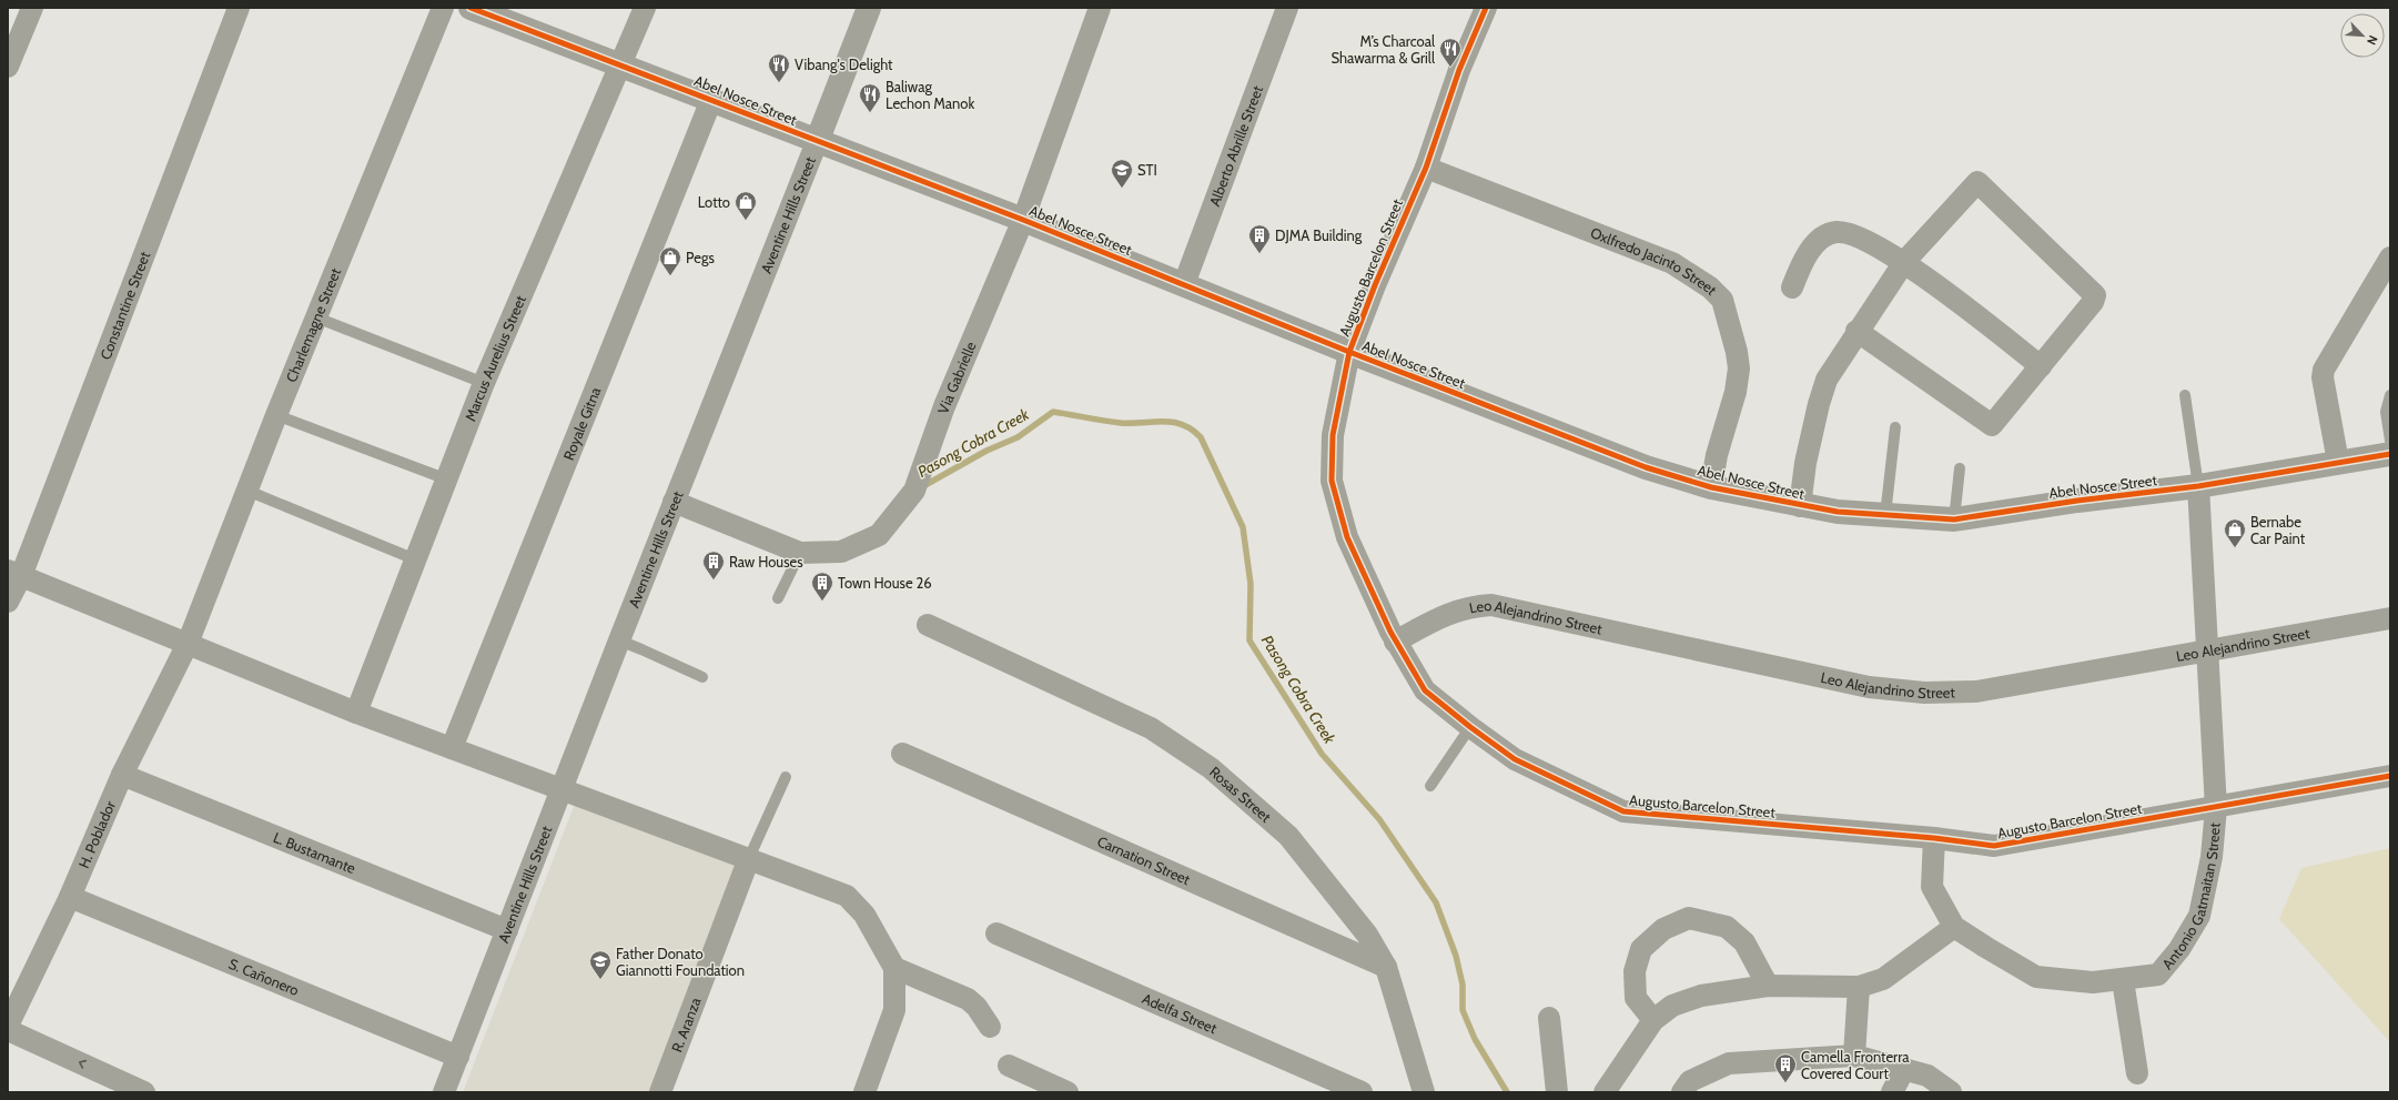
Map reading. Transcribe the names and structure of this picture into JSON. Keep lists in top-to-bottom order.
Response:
{
  "streets": {
    "street": [
      "Abel Nosce Street",
      "Alberto Abrille Street",
      "Aventine Hills Street",
      "Oxlfredo Jacinto Street",
      "Augusto Barcelon Street",
      "Constantine Street",
      "Charlemagne Street",
      "Marcus Aurelius Street",
      "Via Gabrielle",
      "Royale Gitna",
      "Leo Alejandrino Street",
      "Rosas Street",
      "H. Poblador",
      "L. Bustamante",
      "Carnation Street",
      "Antonio Gatmaitan Street",
      "S. Cañonero",
      "Adelfa Street",
      "R. Aranza"
    ]
  },
  "crossings": [
    ["Abel Nosce Street", "Alberto Abrille Street"],
    ["Abel Nosce Street", "Aventine Hills Street"],
    ["Abel Nosce Street", "Oxlfredo Jacinto Street"],
    ["Abel Nosce Street", "Augusto Barcelon Street"],
    ["Abel Nosce Street", "Marcus Aurelius Street"],
    ["Abel Nosce Street", "Via Gabrielle"],
    ["Abel Nosce Street", "Royale Gitna"],
    ["Abel Nosce Street", "Antonio Gatmaitan Street"],
    ["Aventine Hills Street", "Via Gabrielle"],
    ["Aventine Hills Street", "L. Bustamante"],
    ["Aventine Hills Street", "S. Cañonero"],
    ["Oxlfredo Jacinto Street", "Augusto Barcelon Street"],
    ["Augusto Barcelon Street", "Leo Alejandrino Street"],
    ["Augusto Barcelon Street", "Antonio Gatmaitan Street"],
    ["Charlemagne Street", "H. Poblador"],
    ["Leo Alejandrino Street", "Antonio Gatmaitan Street"],
    ["Rosas Street", "Carnation Street"],
    ["H. Poblador", "L. Bustamante"],
    ["H. Poblador", "S. Cañonero"]
  ],
  "water": ["Pasong Cobra Creek"],
  "places": {
    "restaurant": ["M’s Charcoal Shawarma & Grill", "Vibang's Delight", "Baliwag Lechon Manok"],
    "school or university": ["STI", "Father Donato Giannotti Foundation"],
    "shop": ["Lotto", "Pegs", "Bernabe Car Paint"],
    "building": [
      "DJMA Building",
      "Raw Houses",
      "Town House 26",
      "Camella Fronterra Covered Court"
    ]
  },
  "north": "bottom right"
}
